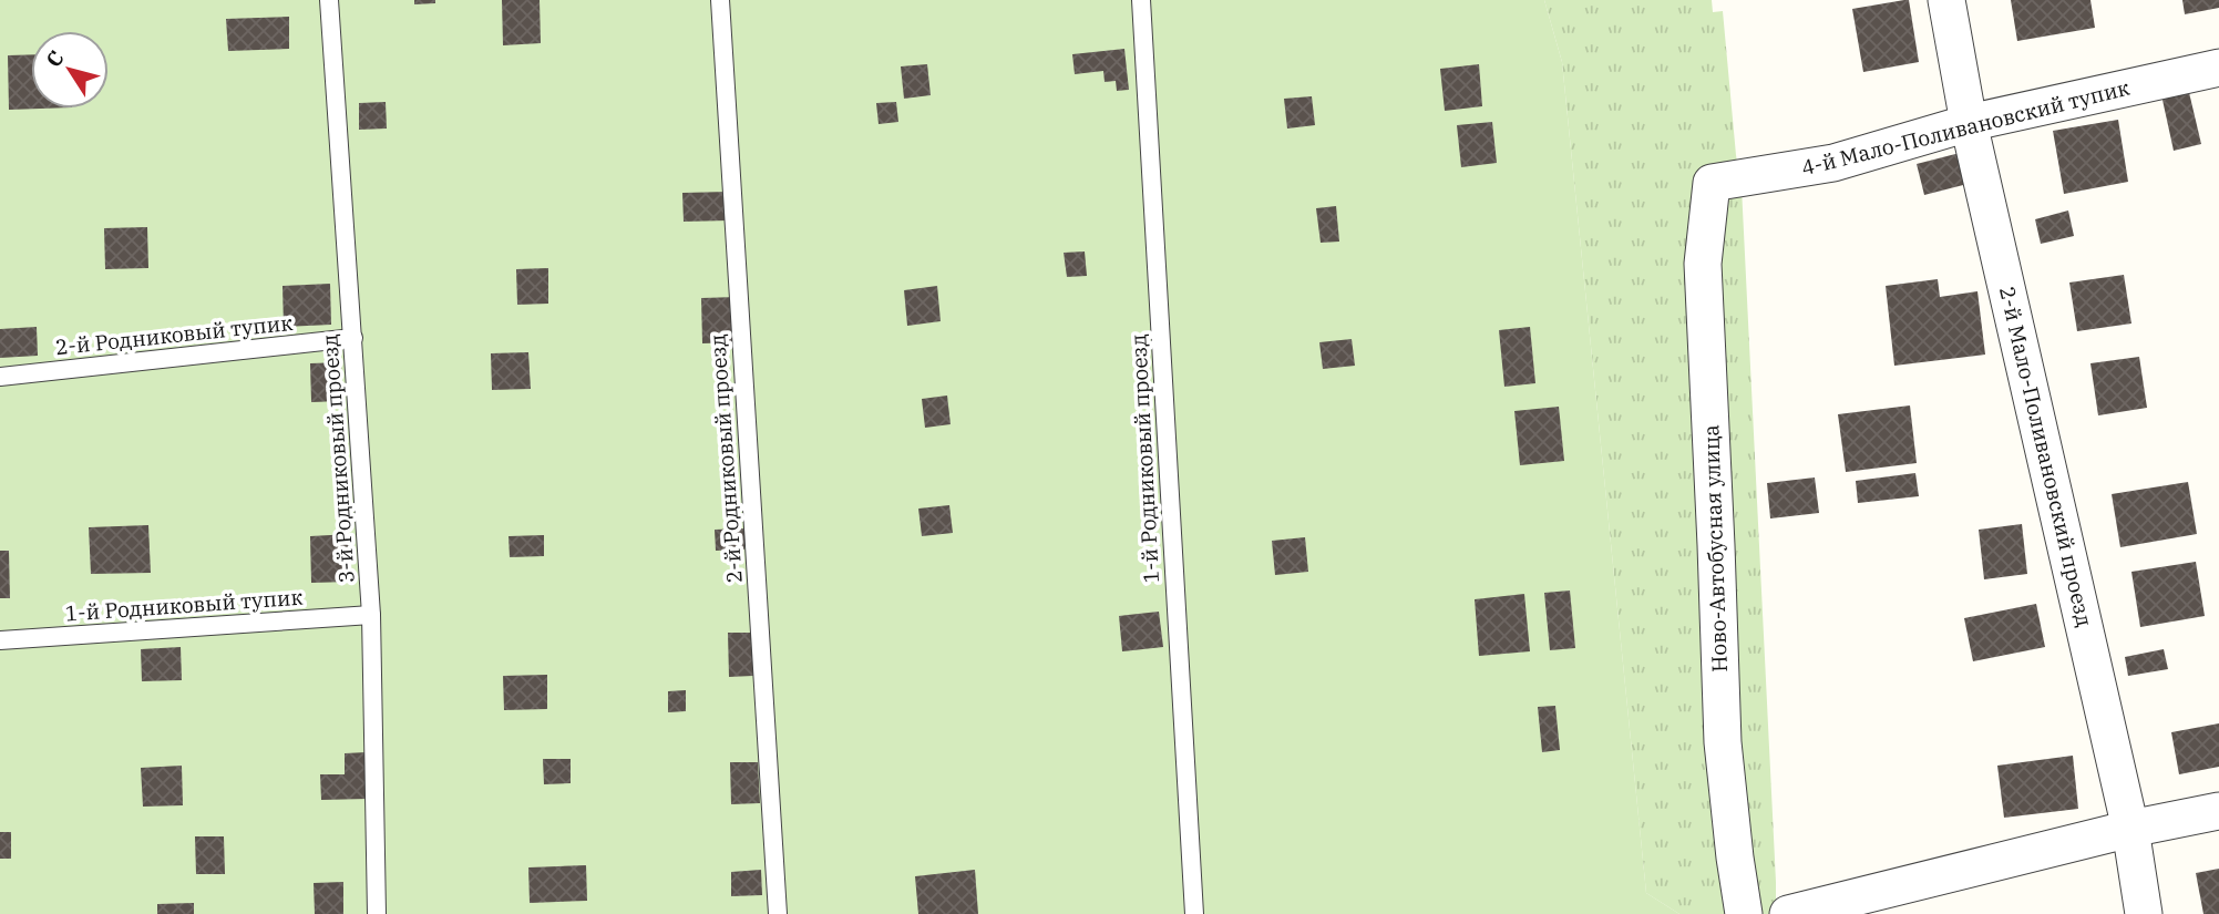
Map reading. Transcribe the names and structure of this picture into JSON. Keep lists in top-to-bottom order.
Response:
{
  "streets": {
    "street": ["4-й Мало-Поливановский тупик", "2-й Мало-Поливановский проезд", "Ново-Автобусная улица"],
    "lane": [
      "2-й Родниковый тупик",
      "3-й Родниковый проезд",
      "2-й Родниковый проезд",
      "1-й Родниковый проезд",
      "1-й Родниковый тупик"
    ]
  },
  "crossings": [
    ["4-й Мало-Поливановский тупик", "2-й Мало-Поливановский проезд"],
    ["4-й Мало-Поливановский тупик", "Ново-Автобусная улица"],
    ["2-й Родниковый тупик", "3-й Родниковый проезд"],
    ["3-й Родниковый проезд", "1-й Родниковый тупик"]
  ],
  "north": "top left"
}
